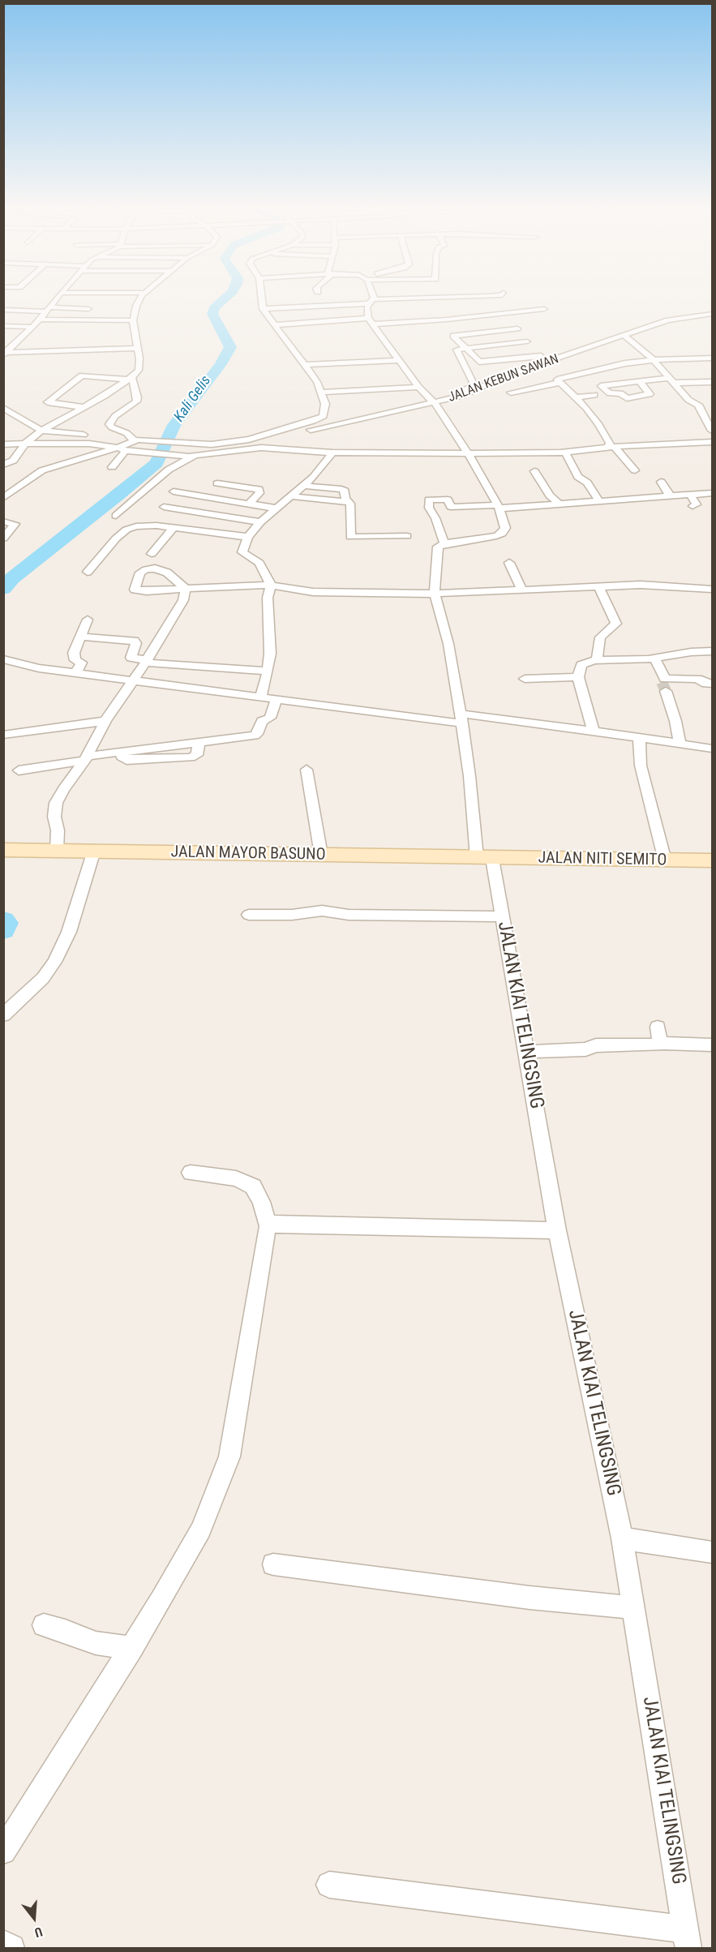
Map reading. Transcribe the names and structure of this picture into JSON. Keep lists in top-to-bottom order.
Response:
{
  "streets": {
    "main road": ["JALAN MAYOR BASUNO", "JALAN NITI SEMITO"],
    "street": ["JALAN KEBUN SAWAN", "JALAN KIAI TELINGSING"]
  },
  "crossings": [
    ["JALAN MAYOR BASUNO", "JALAN NITI SEMITO"],
    ["JALAN MAYOR BASUNO", "JALAN KIAI TELINGSING"],
    ["JALAN NITI SEMITO", "JALAN KIAI TELINGSING"]
  ],
  "water": ["Kali Gelis"],
  "north": "bottom"
}
